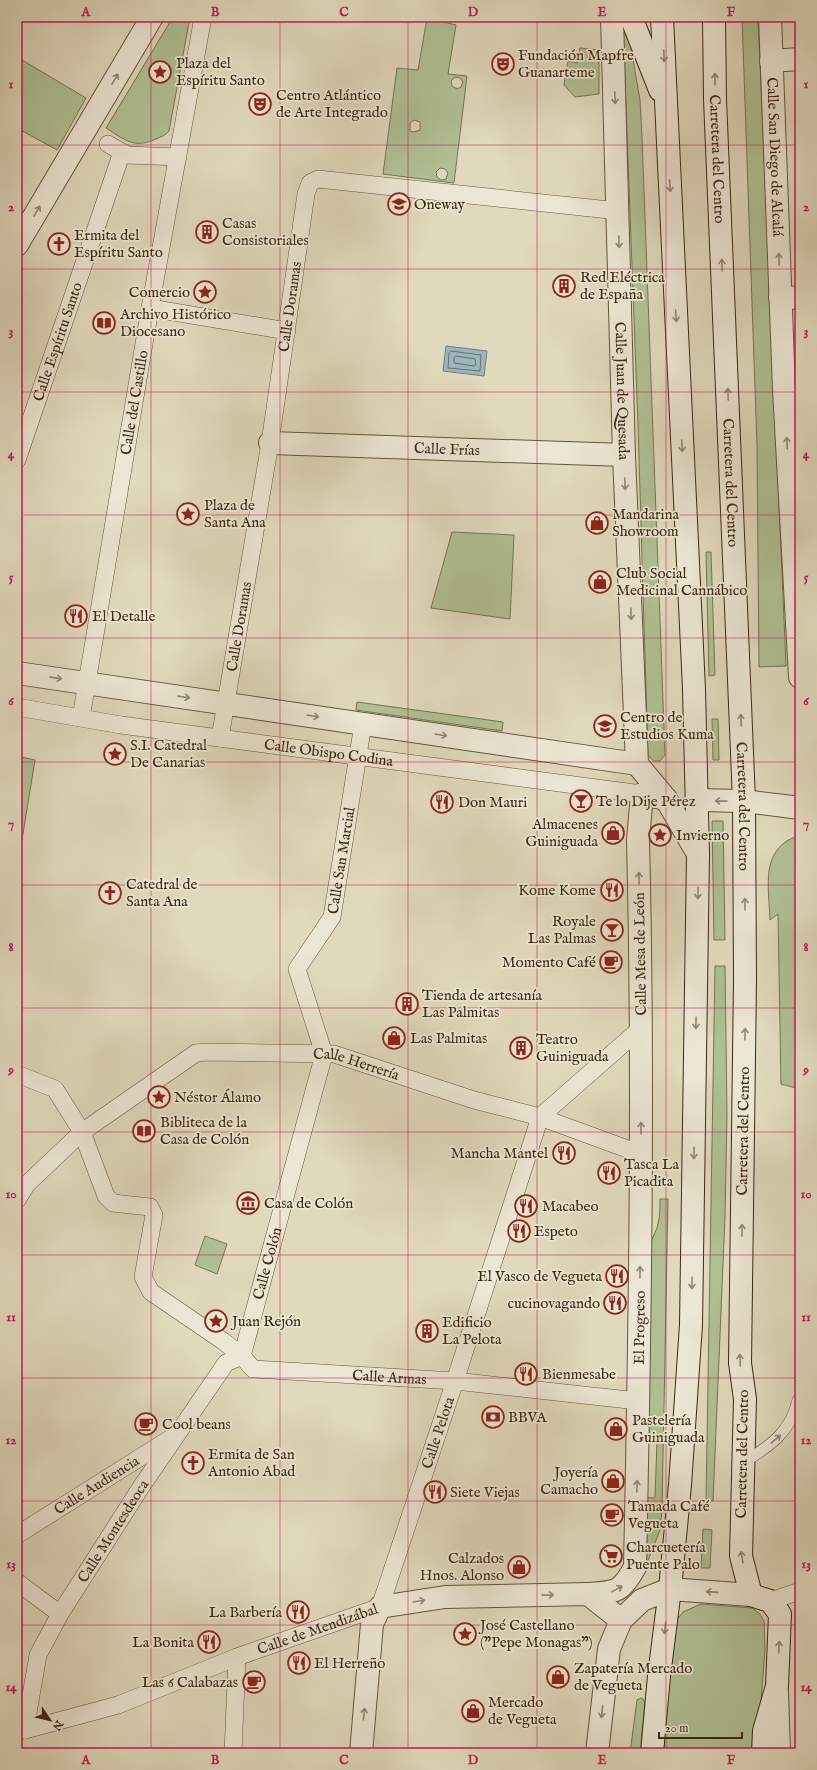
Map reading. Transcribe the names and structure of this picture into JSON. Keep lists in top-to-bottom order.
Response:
{
  "streets": {
    "street": [
      "Calle San Diego de Alcalá",
      "Carretera del Centro",
      "Calle Doramas",
      "Calle Espíritu Santo",
      "Calle Juan de Quesada",
      "Calle del Castillo",
      "Calle Frías",
      "Calle Obispo Codina",
      "Calle San Marcial",
      "Calle Mesa de León",
      "Calle Herrería",
      "Calle Colón",
      "El Progreso",
      "Calle Armas",
      "Calle Pelota",
      "Calle Audiencia",
      "Calle Montesdeoca",
      "Calle de Mendizábal"
    ]
  },
  "crossings": [
    ["Calle Doramas", "Calle Juan de Quesada"],
    ["Calle Doramas", "Calle Frías"],
    ["Calle Doramas", "Calle Obispo Codina"],
    ["Calle Espíritu Santo", "Calle del Castillo"],
    ["Calle Juan de Quesada", "Calle Frías"],
    ["Calle del Castillo", "Calle Obispo Codina"],
    ["Calle Obispo Codina", "Calle San Marcial"],
    ["Calle Obispo Codina", "Calle Mesa de León"],
    ["Calle San Marcial", "Calle Herrería"],
    ["Calle San Marcial", "Calle Colón"],
    ["Calle Mesa de León", "Calle Herrería"],
    ["Calle Mesa de León", "El Progreso"],
    ["Calle Mesa de León", "Calle Pelota"],
    ["Calle Herrería", "Calle Colón"],
    ["Calle Herrería", "El Progreso"],
    ["Calle Herrería", "Calle Armas"],
    ["Calle Herrería", "Calle Pelota"],
    ["Calle Colón", "Calle Armas"],
    ["Calle Colón", "Calle Montesdeoca"],
    ["El Progreso", "Calle Armas"],
    ["El Progreso", "Calle de Mendizábal"],
    ["Calle Armas", "Calle Pelota"],
    ["Calle Armas", "Calle Montesdeoca"],
    ["Calle Pelota", "Calle de Mendizábal"],
    ["Calle Audiencia", "Calle Montesdeoca"],
    ["Calle Montesdeoca", "Calle de Mendizábal"]
  ],
  "one_way": ["Calle de Mendizábal"],
  "places": {
    "theatre": ["Fundación Mapfre Guanarteme", "Centro Atlántico de Arte Integrado"],
    "place": [
      "Plaza del Espíritu Santo",
      "Comercio",
      "Plaza de Santa Ana",
      "S.I. Catedral De Canarias",
      "Invierno",
      "Néstor Álamo",
      "Juan Rejón",
      "José Castellano (\"Pepe Monagas\")"
    ],
    "school or university": ["Oneway", "Centro de Estudios Kuma"],
    "building": [
      "Casas Consistoriales",
      "Red Eléctrica de España",
      "Tienda de artesanía Las Palmitas",
      "Teatro Guiniguada",
      "Edificio La Pelota"
    ],
    "church": ["Ermita del Espíritu Santo", "Catedral de Santa Ana", "Ermita de San Antonio Abad"],
    "library": ["Archivo Histórico Diocesano", "Bibliteca de la Casa de Colón"],
    "shop": [
      "Mandarina Showroom",
      "Club Social Medicinal Cannábico",
      "Almacenes Guiniguada",
      "Las Palmitas",
      "Pastelería Guiniguada",
      "Joyería Camacho",
      "Calzados Hnos. Alonso",
      "Zapatería Mercado de Vegueta",
      "Mercado de Vegueta"
    ],
    "restaurant": [
      "El Detalle",
      "Don Mauri",
      "Kome Kome",
      "Mancha Mantel",
      "Tasca La Picadita",
      "Macabeo",
      "Espeto",
      "El Vasco de Vegueta",
      "cucinovagando",
      "Bienmesabe",
      "Siete Viejas",
      "La Barbería",
      "La Bonita",
      "El Herreño"
    ],
    "bar": ["Te lo Dije Pérez", "Royale Las Palmas"],
    "cafe": [
      "Momento Café",
      "Cool beans",
      "Tamada Café Vegueta",
      "Las 6 Calabazas"
    ],
    "museum": ["Casa de Colón"],
    "bank": ["BBVA"],
    "supermarket": ["Charcuetería Puente Palo"]
  },
  "scale_bar": "20 m",
  "north": "bottom right",
  "grid": {
    "columns": [
      "A",
      "B",
      "C",
      "D",
      "E",
      "F"
    ],
    "rows": [
      "1",
      "2",
      "3",
      "4",
      "5",
      "6",
      "7",
      "8",
      "9",
      "10",
      "11",
      "12",
      "13",
      "14"
    ]
  }
}
